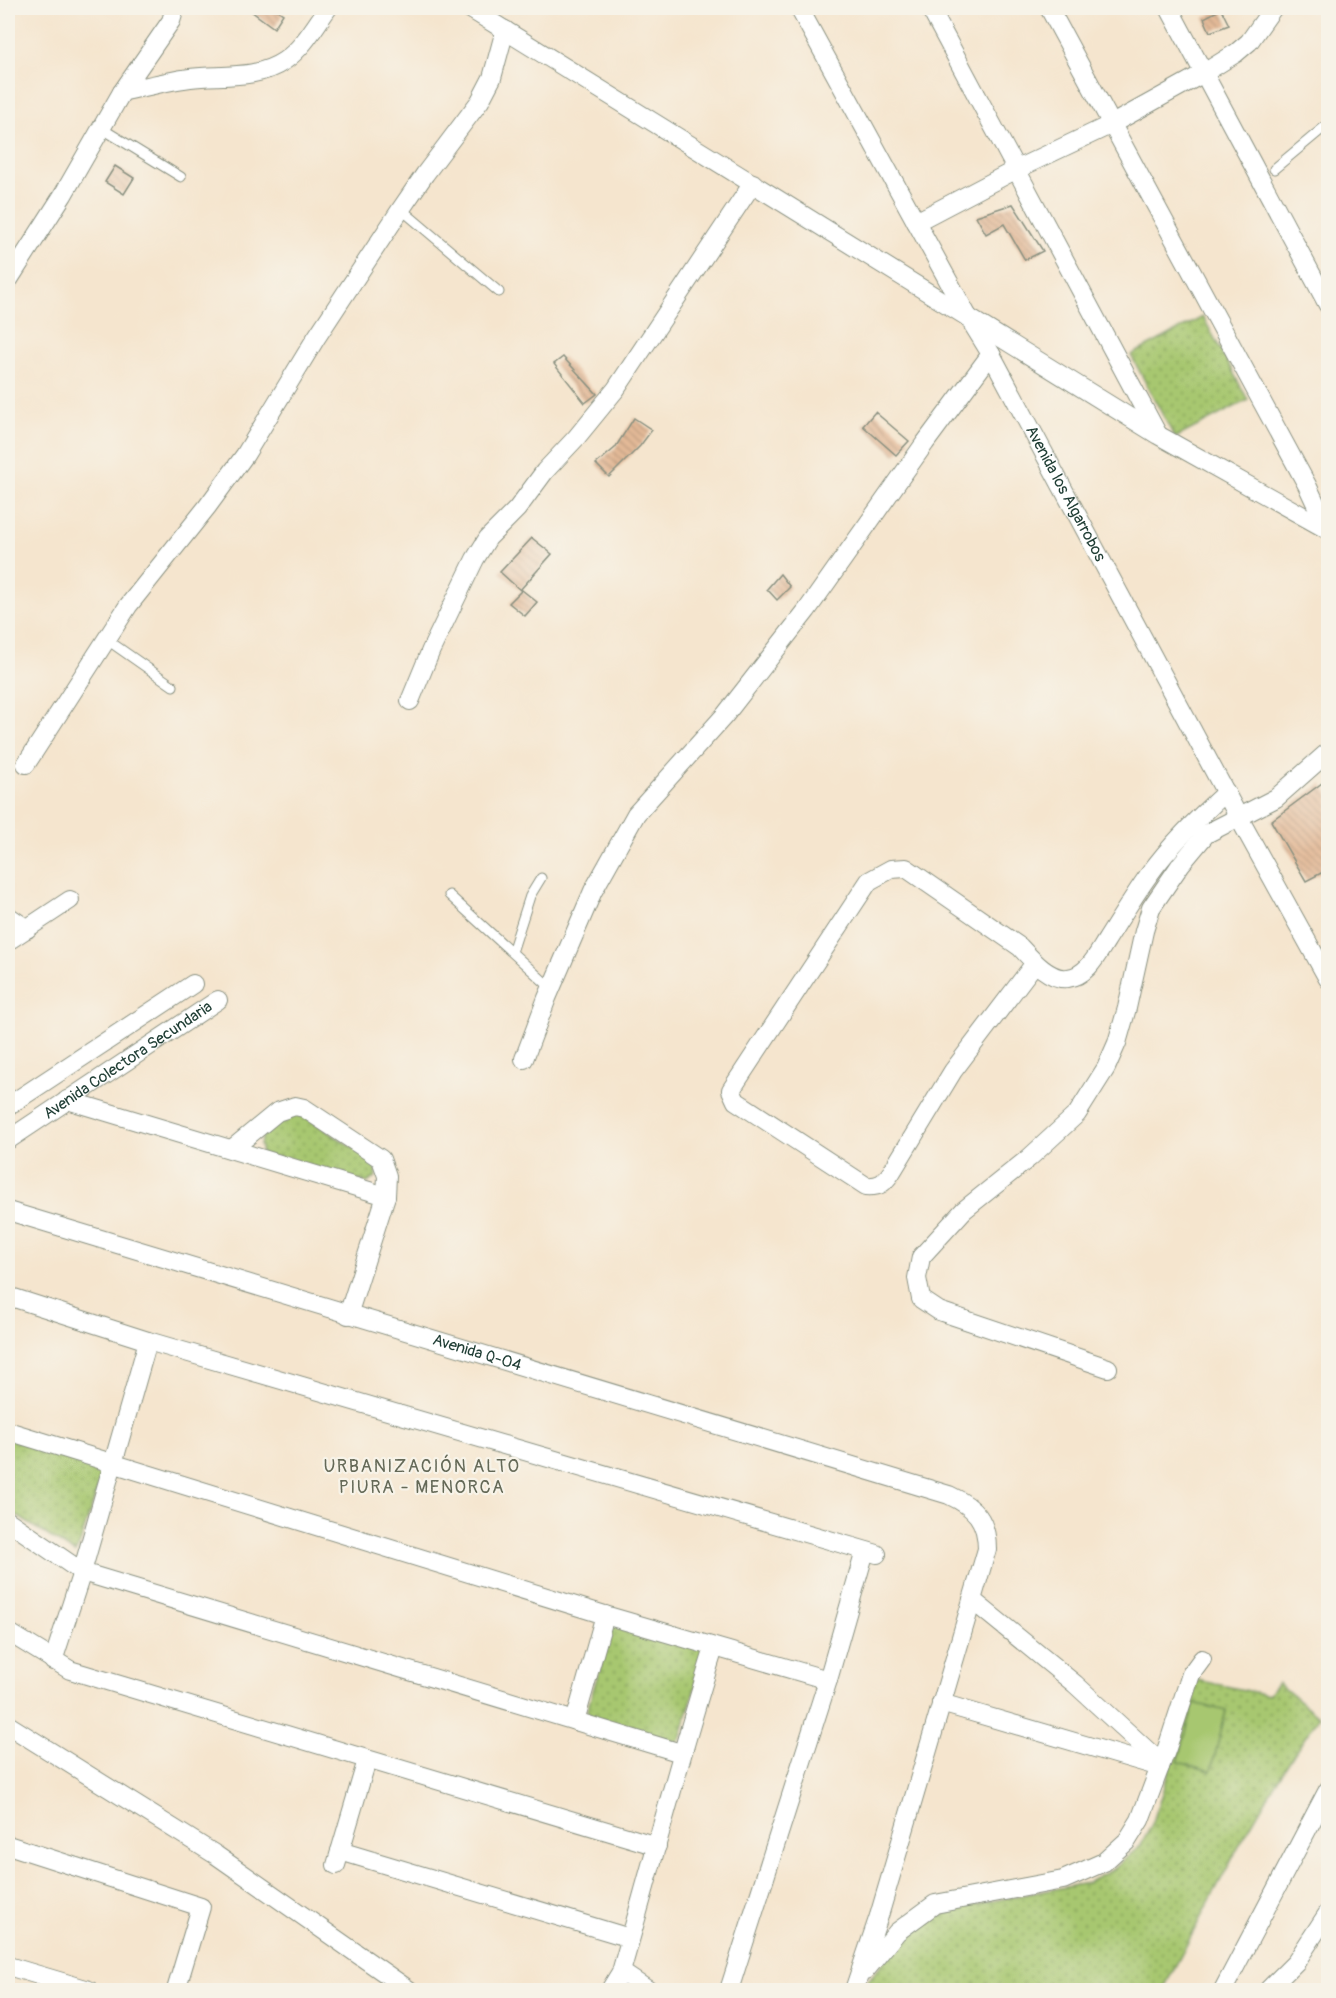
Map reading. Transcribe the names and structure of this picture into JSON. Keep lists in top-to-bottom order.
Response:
{
  "streets": {
    "street": ["Avenida los Algarrobos", "Avenida Colectora Secundaria", "Avenida Q-04"]
  },
  "districts": ["URBANIZACIÓN ALTO PIURA - MENORCA"]
}
